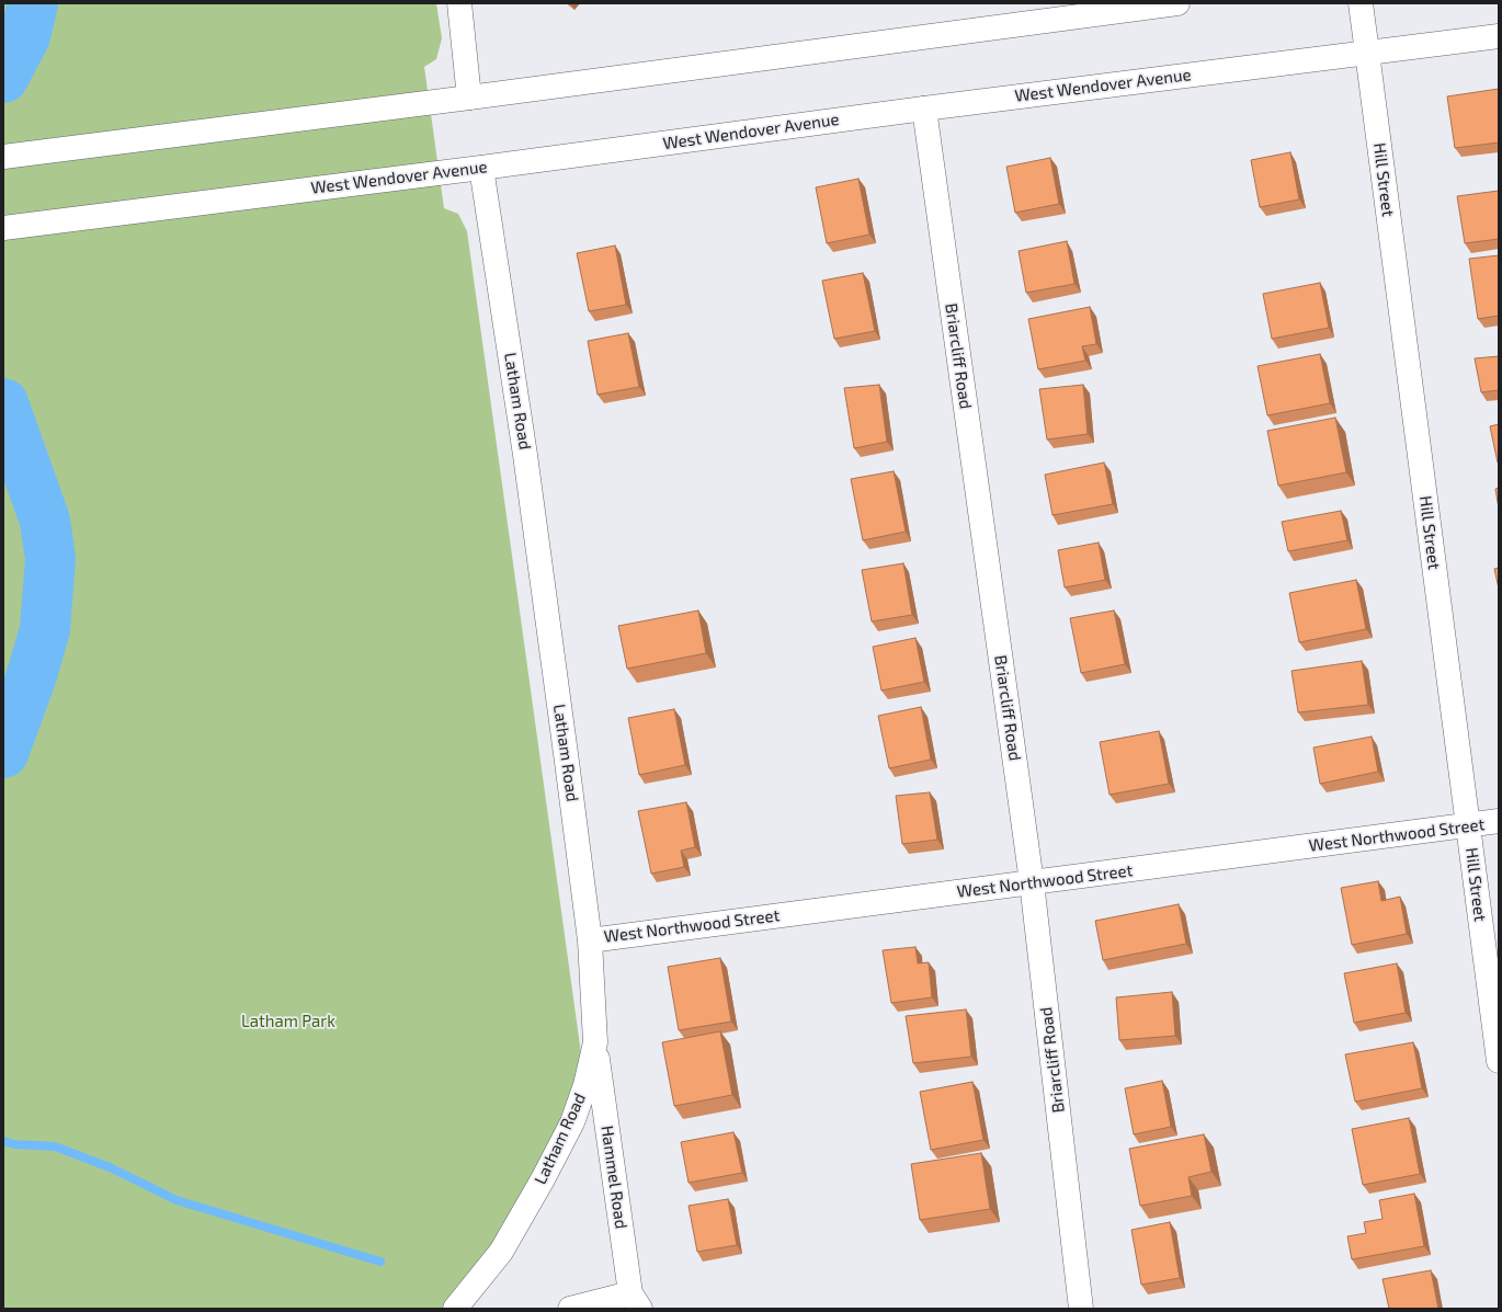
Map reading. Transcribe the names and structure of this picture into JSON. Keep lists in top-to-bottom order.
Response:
{
  "streets": {
    "main road": [
      "West Wendover Avenue",
      "Hill Street",
      "Briarcliff Road",
      "Latham Road",
      "West Northwood Street",
      "Hammel Road"
    ]
  },
  "crossings": [
    ["West Wendover Avenue", "Hill Street"],
    ["West Wendover Avenue", "Briarcliff Road"],
    ["West Wendover Avenue", "Latham Road"],
    ["Hill Street", "West Northwood Street"],
    ["Briarcliff Road", "West Northwood Street"],
    ["Latham Road", "West Northwood Street"],
    ["Latham Road", "Hammel Road"]
  ],
  "parks": ["Latham Park"]
}
